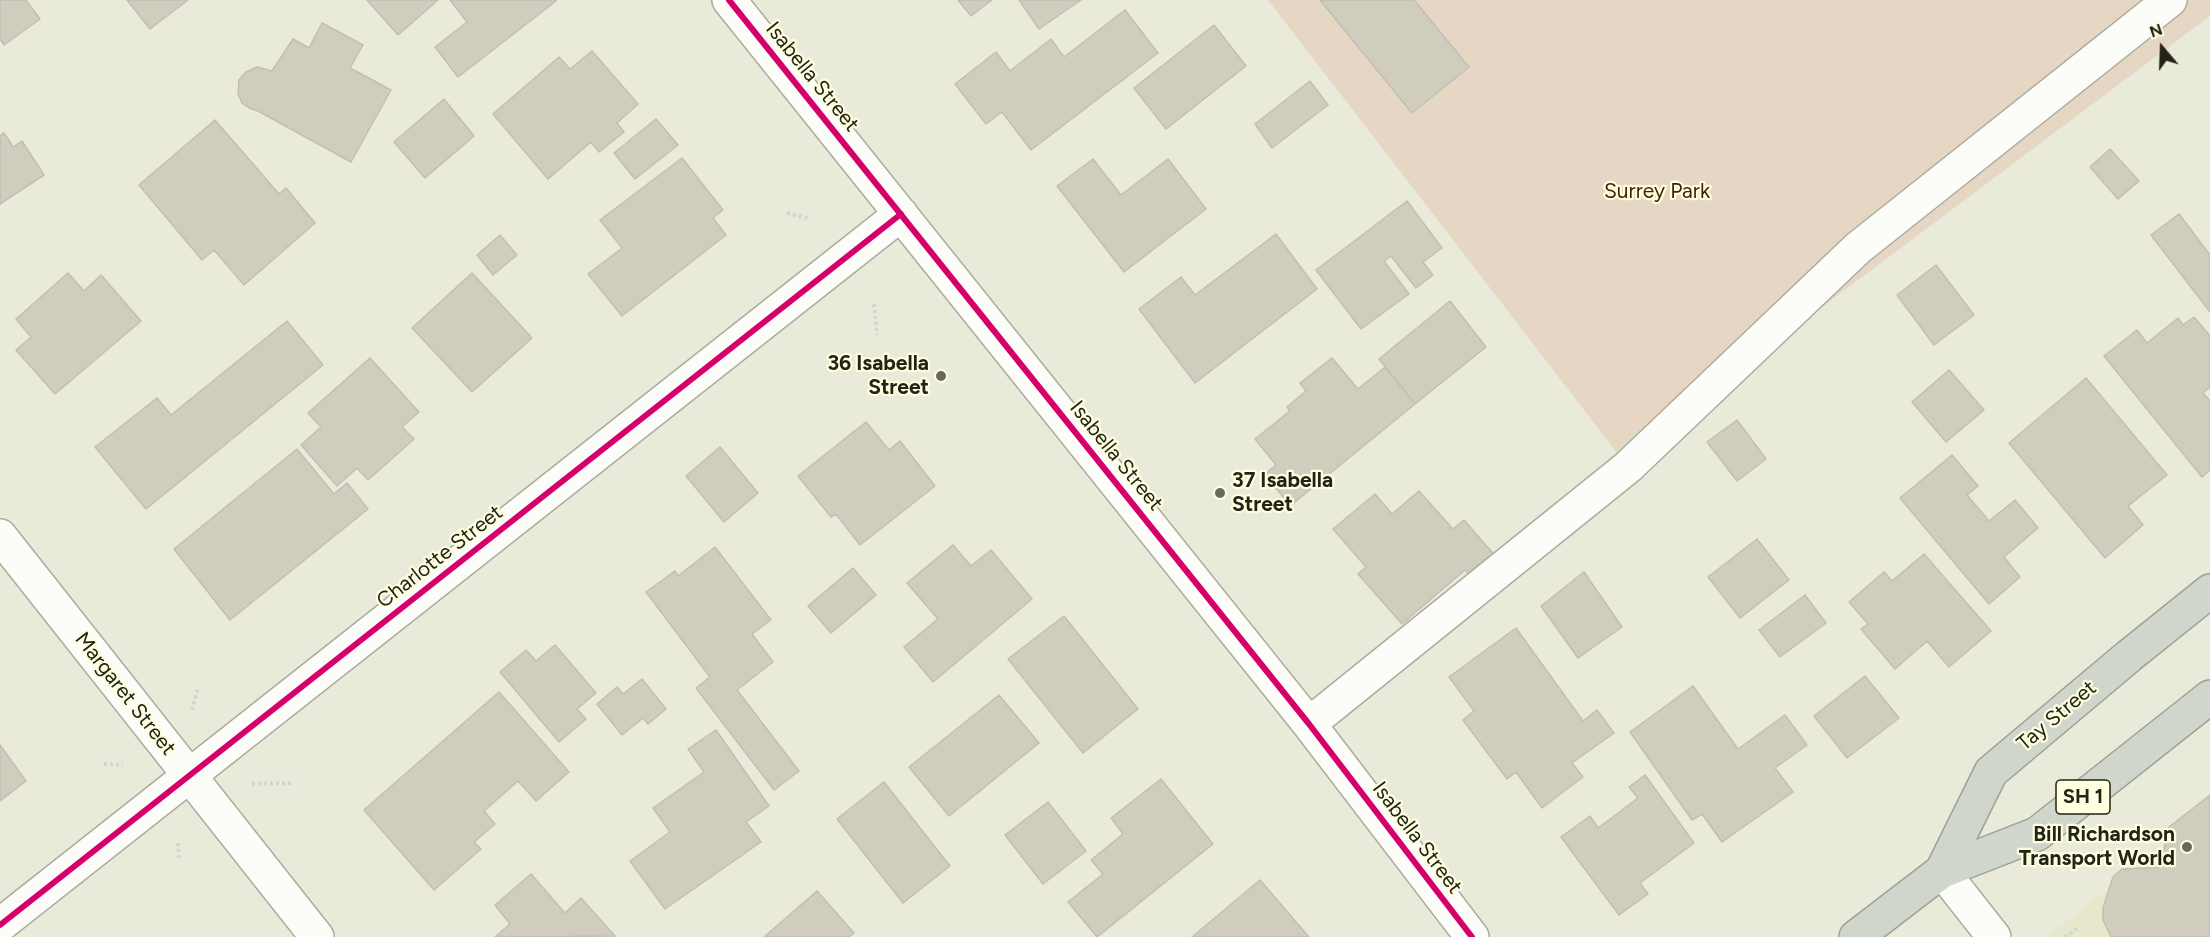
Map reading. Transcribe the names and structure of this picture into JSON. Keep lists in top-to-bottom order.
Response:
{
  "streets": {
    "highway": ["Tay Street", "SH 1"],
    "street": ["Isabella Street", "Charlotte Street", "Margaret Street"]
  },
  "crossings": [
    ["Isabella Street", "Charlotte Street"],
    ["Charlotte Street", "Margaret Street"]
  ],
  "parks": ["Surrey Park"],
  "places": ["36 Isabella Street", "37 Isabella Street", "Bill Richardson Transport World"],
  "north": "top"
}
